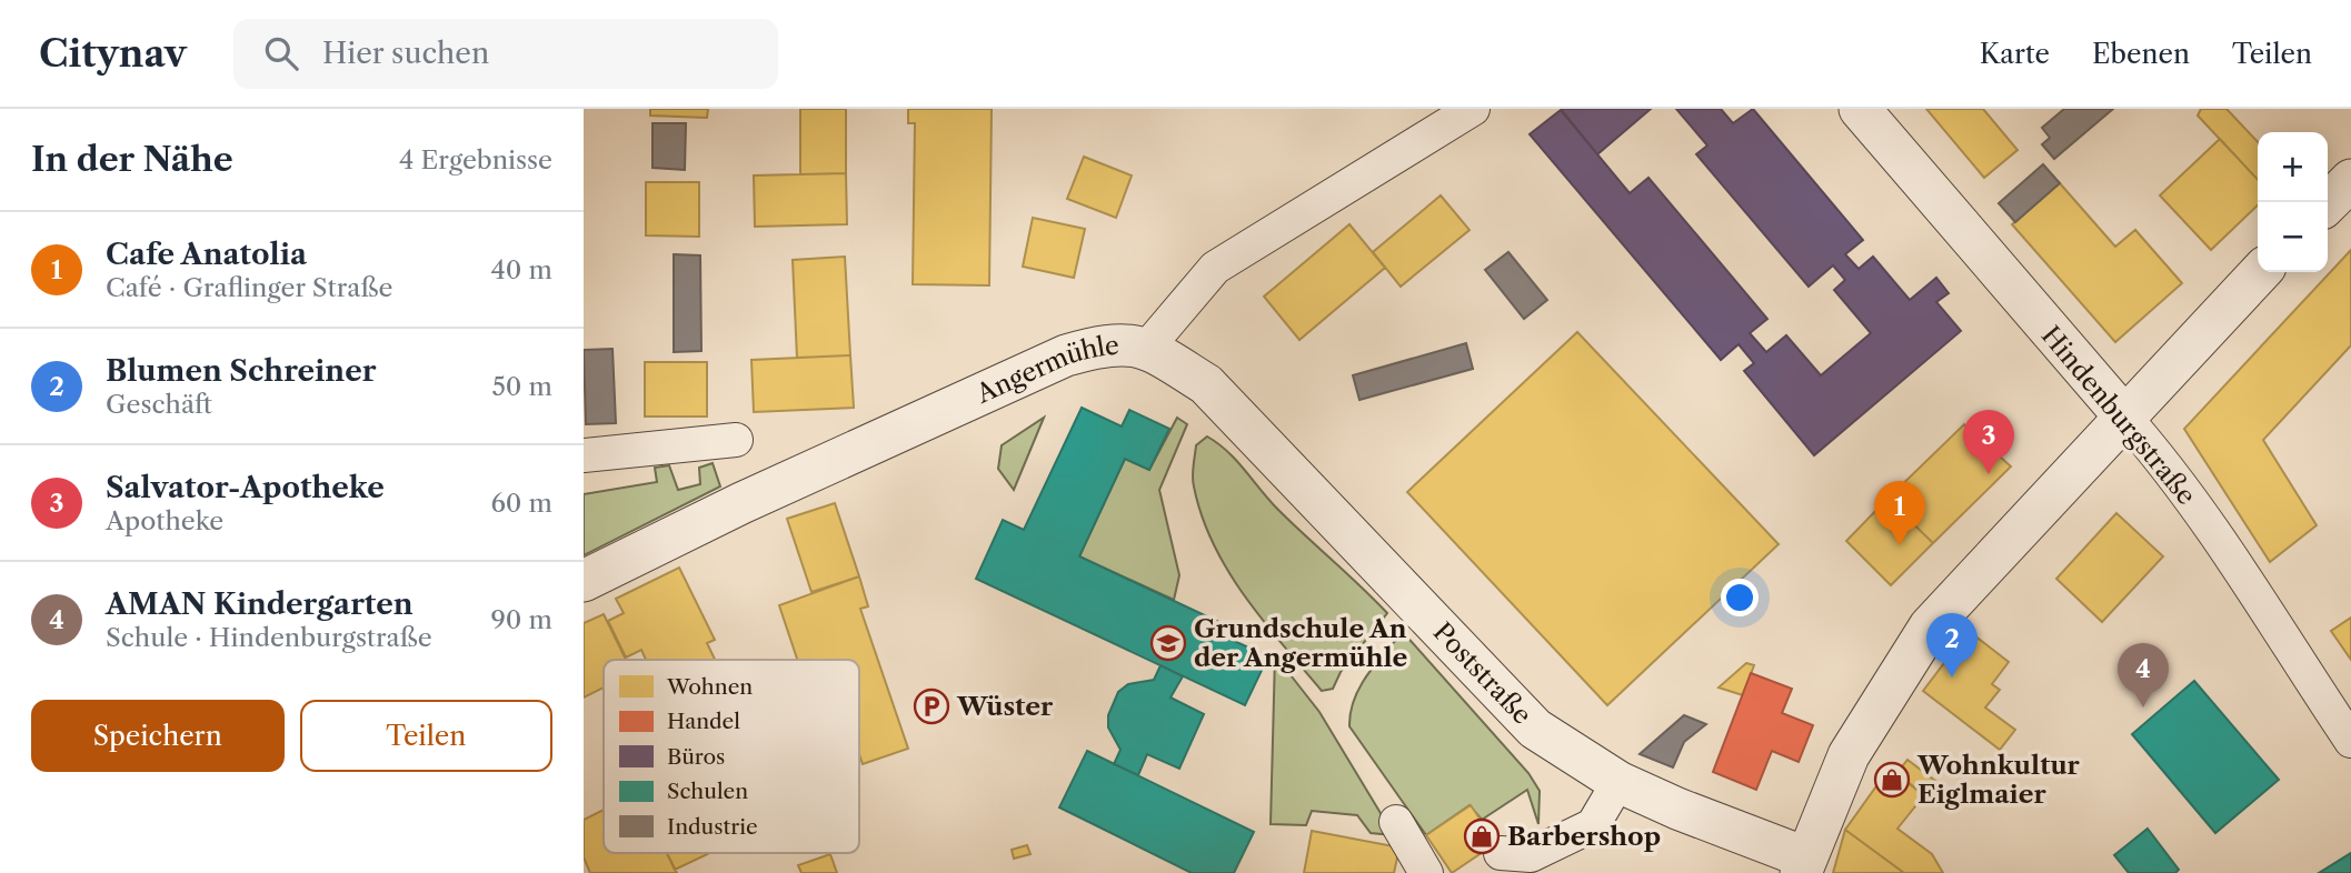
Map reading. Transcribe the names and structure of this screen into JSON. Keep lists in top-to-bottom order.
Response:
{
  "streets": {
    "street": ["Angermühle", "Hindenburgstraße", "Poststraße"]
  },
  "crossings": [
    ["Angermühle", "Poststraße"]
  ],
  "places": {
    "school or university": ["Grundschule An der Angermühle"],
    "parking": ["Wüster"],
    "shop": ["Wohnkultur Eiglmaier", "Barbershop"]
  },
  "legend": [
    "Wohnen",
    "Handel",
    "Büros",
    "Schulen",
    "Industrie"
  ],
  "page": {
    "header": "Citynav",
    "search": "Hier suchen",
    "nav": ["Karte", "Ebenen", "Teilen"],
    "heading": ["In der Nähe", "4 Ergebnisse"],
    "map_buttons": ["+", "−"],
    "list": [
      {
        "mark": "1",
        "name": "Cafe Anatolia",
        "note": "Café · Graflinger Straße",
        "value": "40 m"
      },
      {
        "mark": "2",
        "name": "Blumen Schreiner",
        "note": "Geschäft",
        "value": "50 m"
      },
      {
        "mark": "3",
        "name": "Salvator-Apotheke",
        "note": "Apotheke",
        "value": "60 m"
      },
      {
        "mark": "4",
        "name": "AMAN Kindergarten",
        "note": "Schule · Hindenburgstraße",
        "value": "90 m"
      }
    ],
    "pins": [
      "3",
      "1",
      "2",
      "4"
    ],
    "buttons": ["Speichern", "Teilen"]
  }
}
